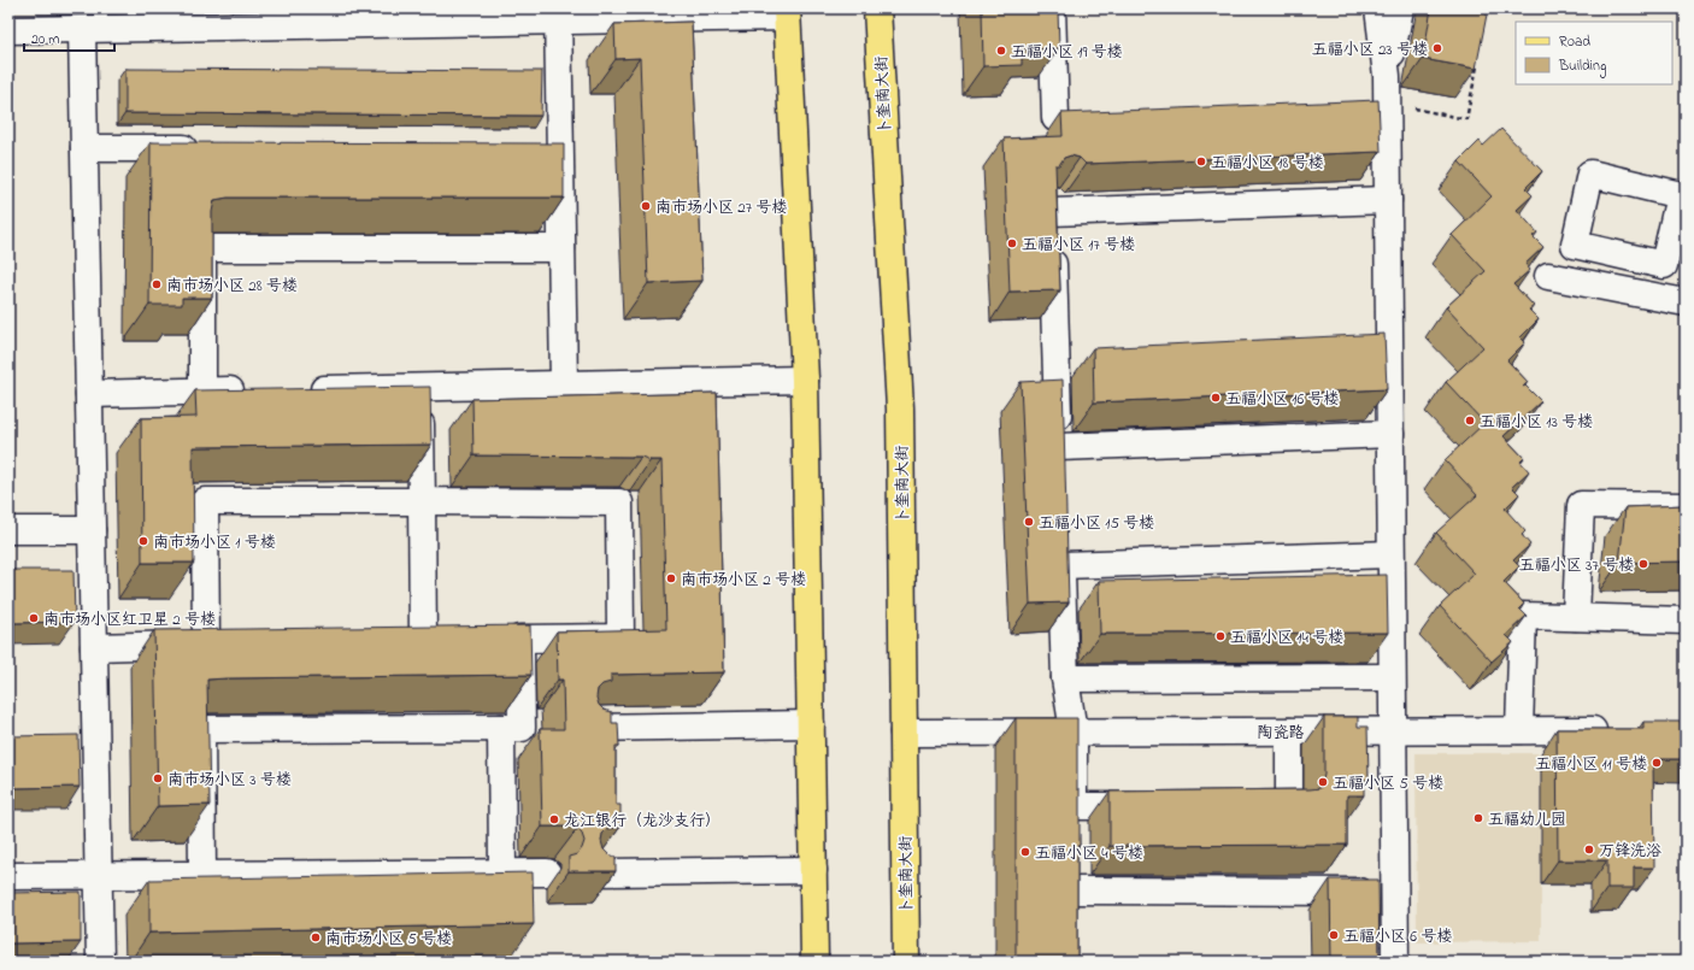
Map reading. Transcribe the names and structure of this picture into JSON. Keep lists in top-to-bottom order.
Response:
{
  "streets": {
    "main road": ["卜奎南大街"],
    "street": ["陶瓷路"]
  },
  "crossings": [
    ["卜奎南大街", "陶瓷路"]
  ],
  "places": [
    "五福小区 23 号楼",
    "五福小区 19 号楼",
    "五福小区 18 号楼",
    "南市场小区 27 号楼",
    "五福小区 17 号楼",
    "南市场小区 28 号楼",
    "五福小区 16 号楼",
    "五福小区 13 号楼",
    "五福小区 15 号楼",
    "南市场小区 1 号楼",
    "五福小区 37 号楼",
    "南市场小区 2 号楼",
    "南市场小区红卫星 2 号楼",
    "五福小区 14 号楼",
    "五福小区 11 号楼",
    "南市场小区 3 号楼",
    "五福小区 5 号楼",
    "五福幼儿园",
    "龙江银行（龙沙支行）",
    "万锋洗浴",
    "五福小区 4 号楼",
    "五福小区 6 号楼",
    "南市场小区 5 号楼"
  ],
  "legend": ["Road", "Building"],
  "scale_bar": "20 m"
}
